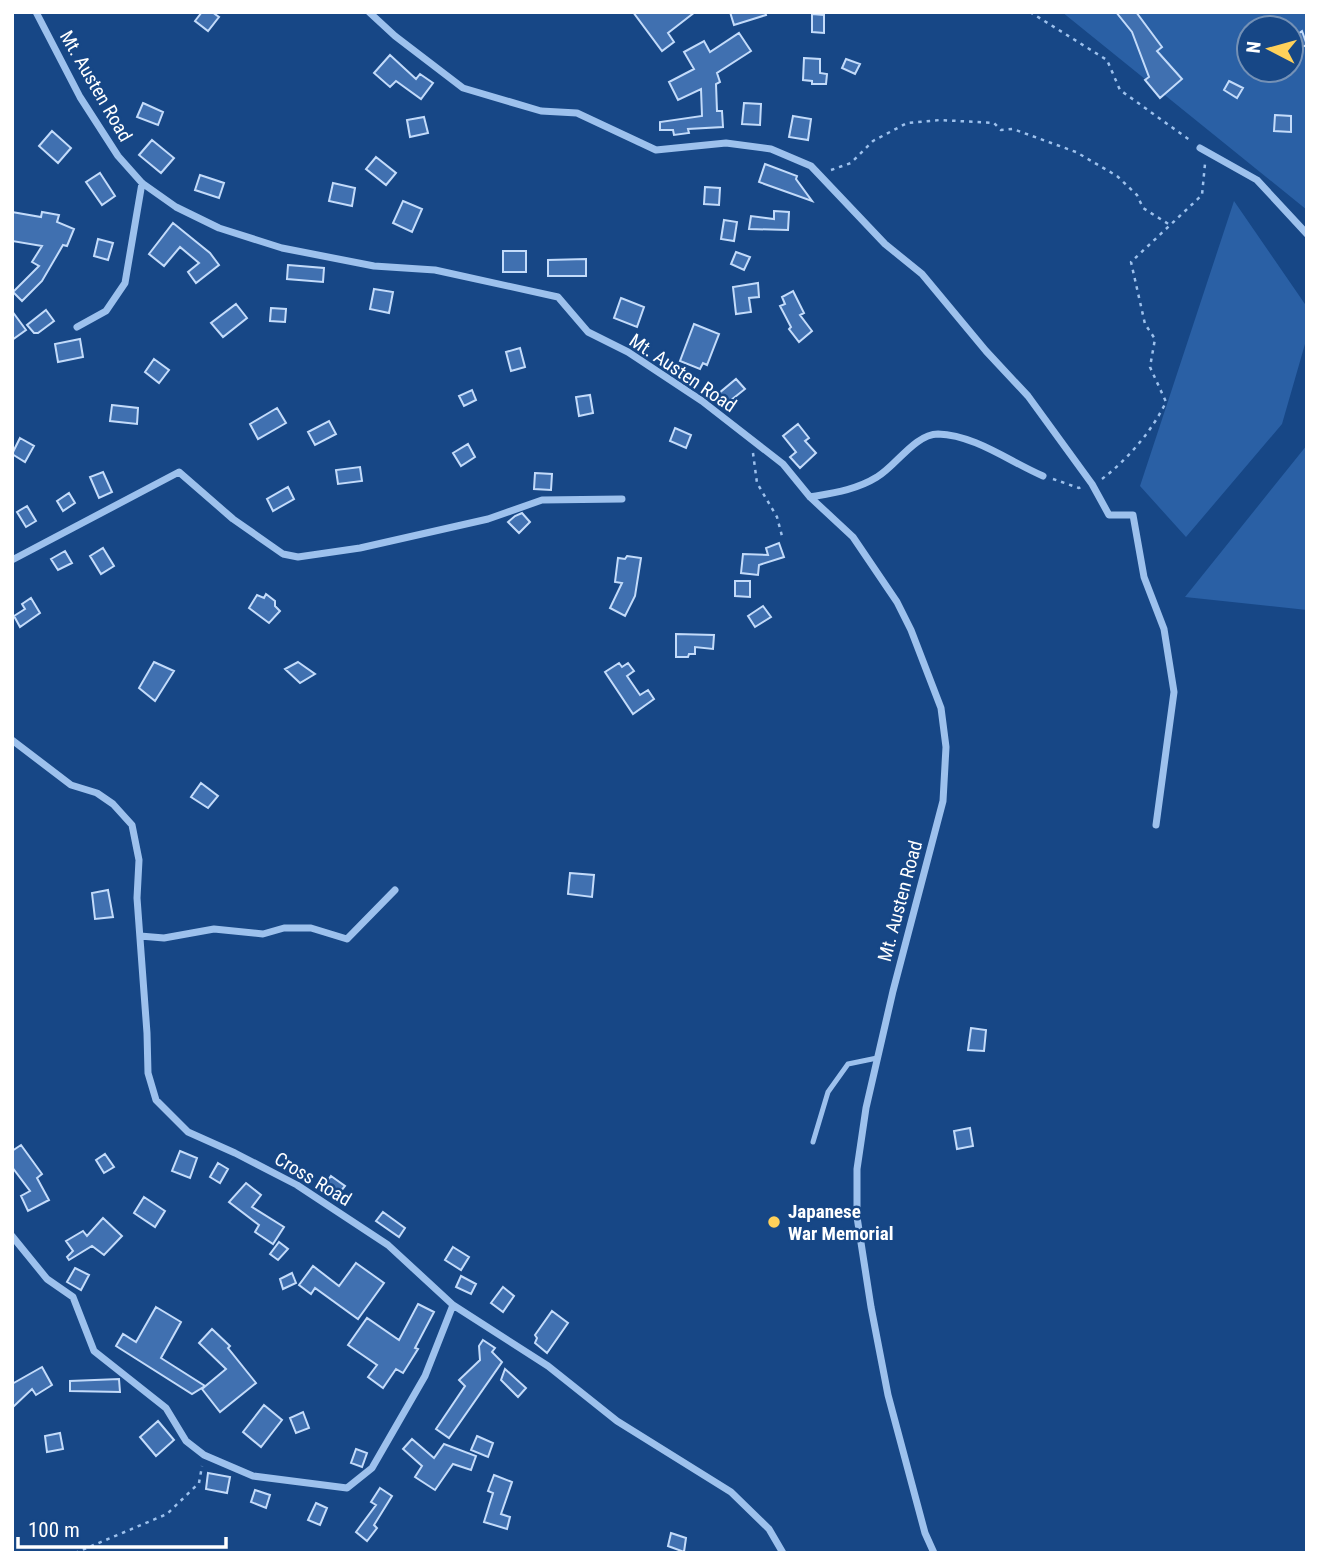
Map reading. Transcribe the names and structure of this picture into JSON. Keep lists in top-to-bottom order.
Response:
{
  "streets": {
    "street": ["Mt. Austen Road", "Cross Road"]
  },
  "places": ["Japanese War Memorial"],
  "scale_bar": "100 m",
  "north": "left"
}
